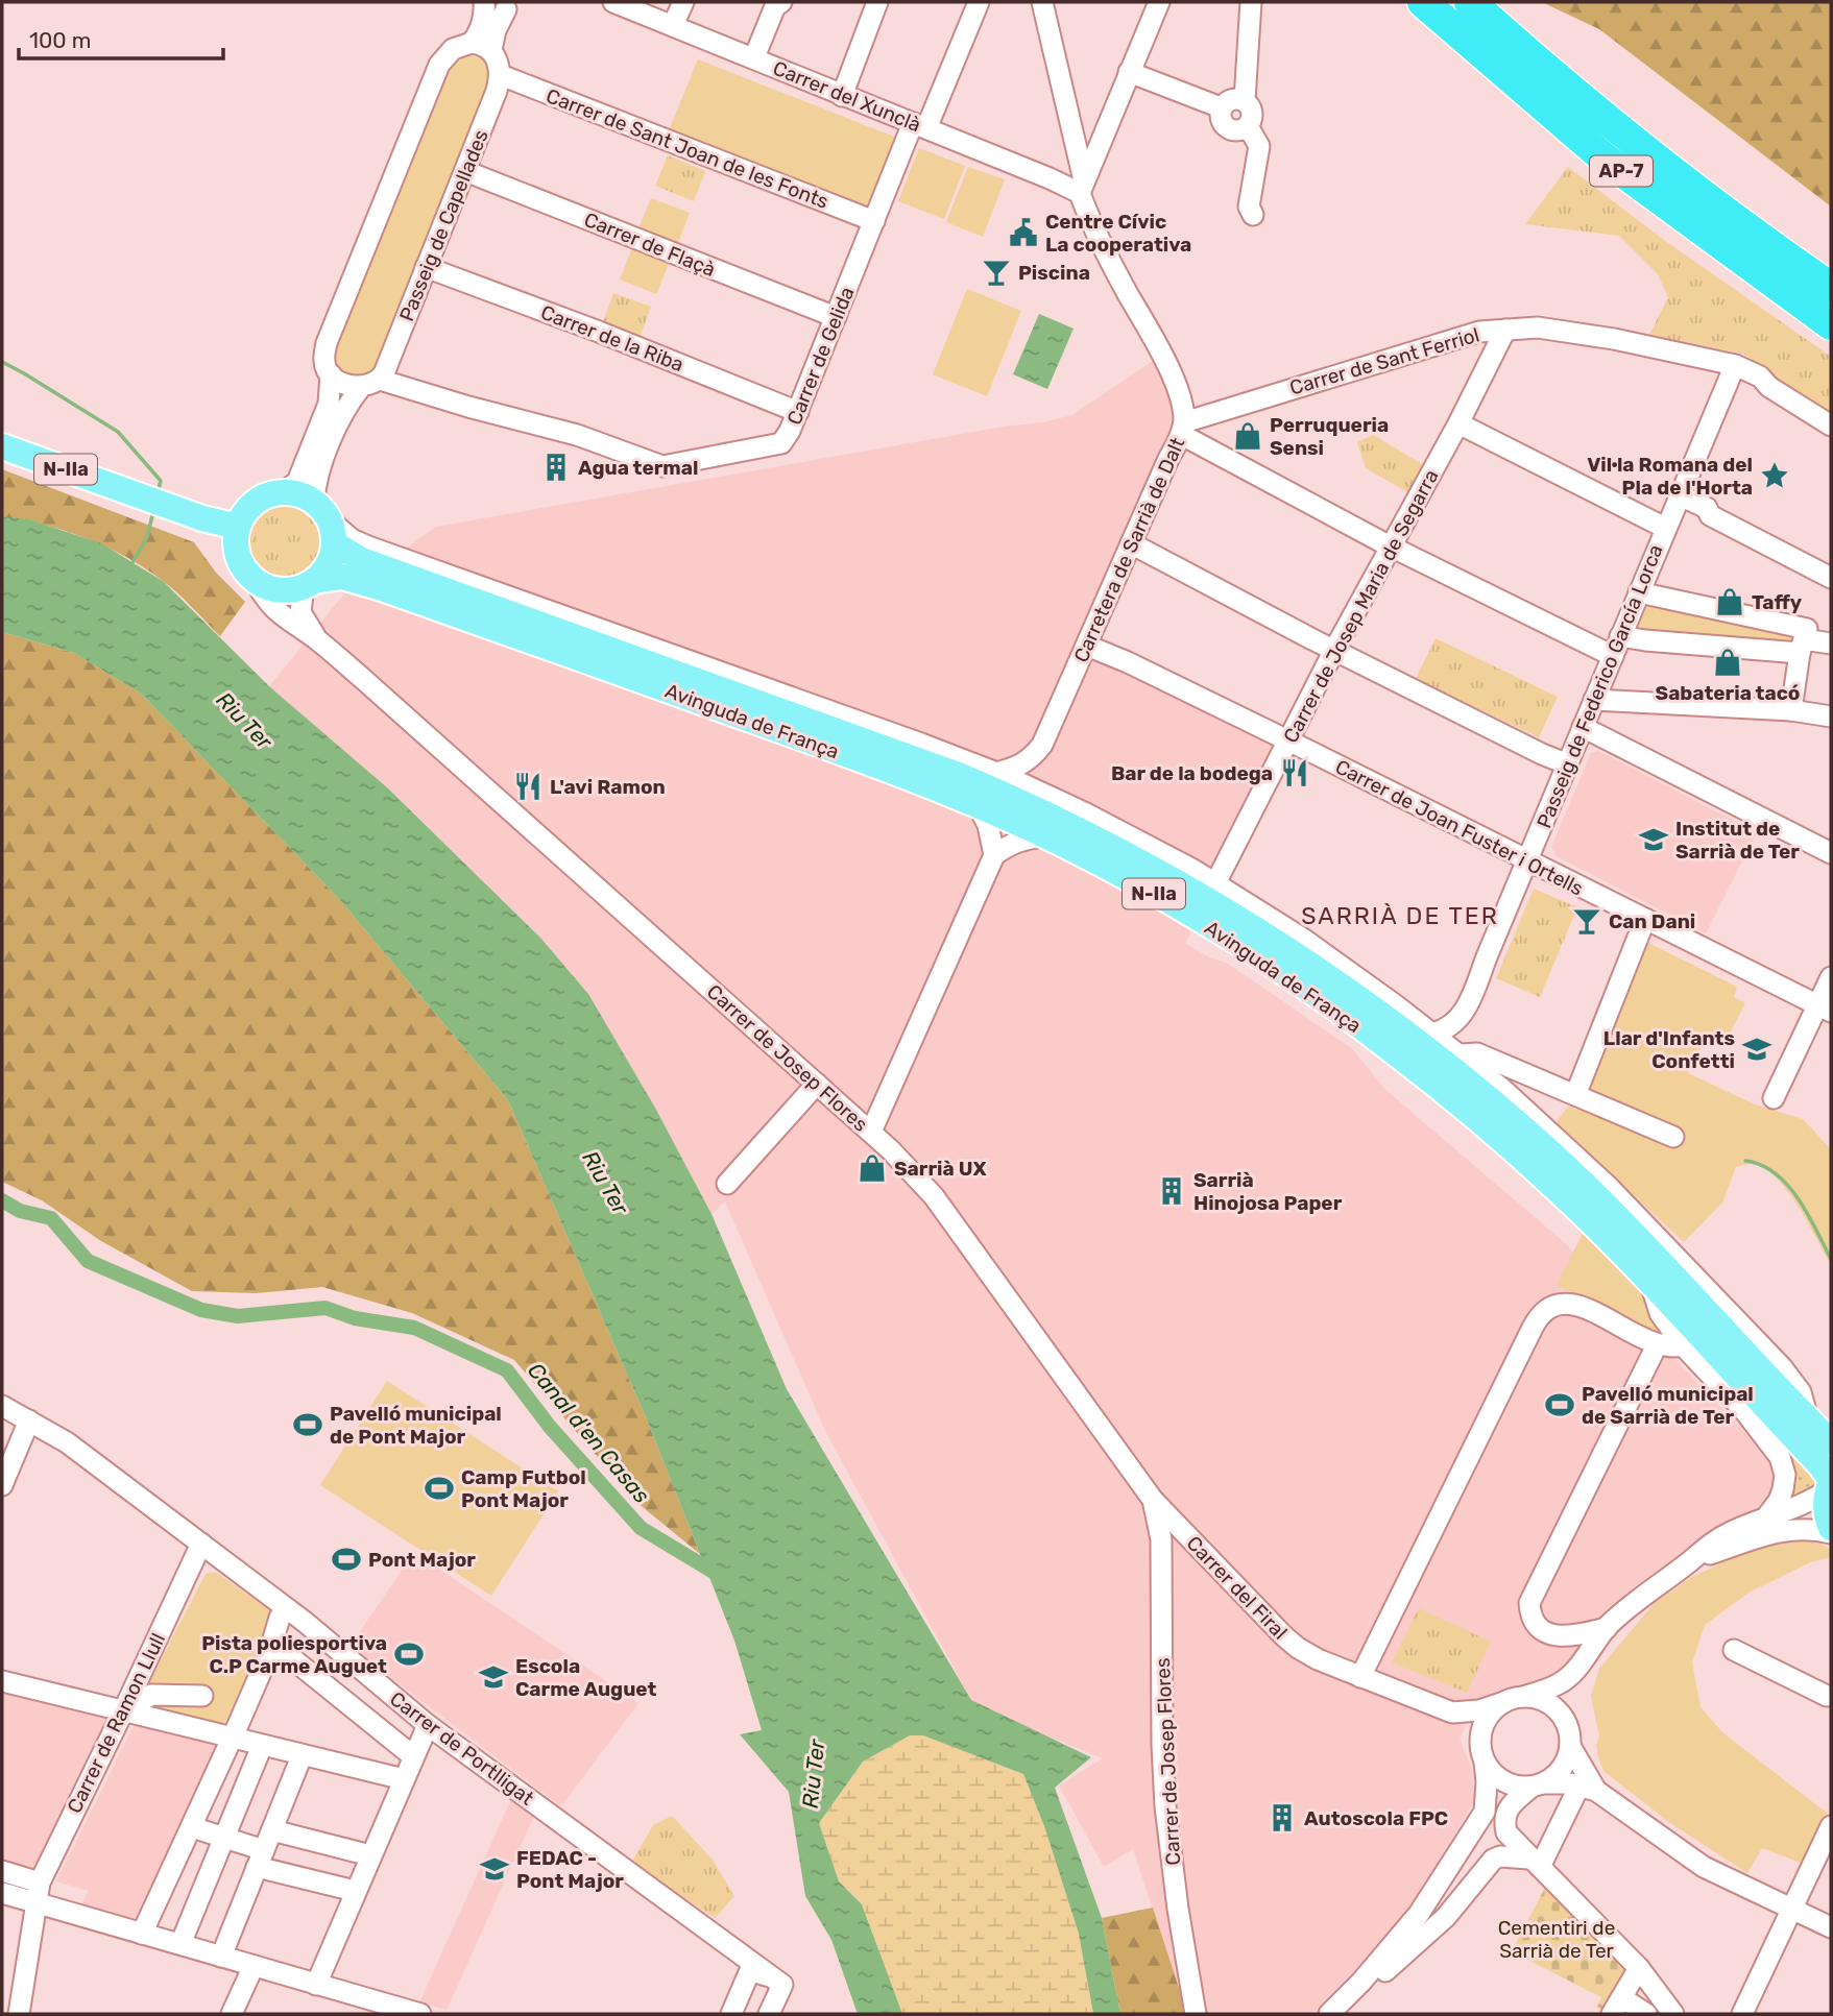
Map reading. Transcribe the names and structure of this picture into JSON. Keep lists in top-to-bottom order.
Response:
{
  "streets": {
    "highway": ["AP-7"],
    "main road": ["N-IIa", "Avinguda de França"],
    "street": [
      "Carrer del Xunclà",
      "Carrer de Sant Joan de les Fonts",
      "Passeig de Capellades",
      "Carrer de Flaçà",
      "Carrer de la Riba",
      "Carrer de Gelida",
      "Carrer de Sant Ferriol",
      "Carretera de Sarrià de Dalt",
      "Carrer de Josep Maria de Segarra",
      "Passeig de Federico García Lorca",
      "Carrer de Joan Fuster i Ortells",
      "Carrer de Josep Flores",
      "Carrer del Firal",
      "Carrer de Ramon Llull",
      "Carrer de Portlligat"
    ]
  },
  "crossings": [
    ["Carrer del Xunclà", "Carrer de Gelida"],
    ["Carrer del Xunclà", "Carretera de Sarrià de Dalt"],
    ["Carrer de Sant Joan de les Fonts", "Passeig de Capellades"],
    ["Carrer de Sant Joan de les Fonts", "Carrer de Gelida"],
    ["Passeig de Capellades", "Carrer de Flaçà"],
    ["Passeig de Capellades", "Carrer de la Riba"],
    ["Passeig de Capellades", "Carrer de Gelida"],
    ["Passeig de Capellades", "N-IIa"],
    ["Passeig de Capellades", "Avinguda de França"],
    ["Passeig de Capellades", "Carrer de Josep Flores"],
    ["Carrer de Flaçà", "Carrer de Gelida"],
    ["Carrer de la Riba", "Carrer de Gelida"],
    ["Carrer de Sant Ferriol", "Carretera de Sarrià de Dalt"],
    ["Carrer de Sant Ferriol", "Carrer de Josep Maria de Segarra"],
    ["Carrer de Sant Ferriol", "Passeig de Federico García Lorca"],
    ["N-IIa", "Avinguda de França"],
    ["N-IIa", "Carrer de Josep Flores"],
    ["Carretera de Sarrià de Dalt", "Avinguda de França"],
    ["Carretera de Sarrià de Dalt", "Carrer de Joan Fuster i Ortells"],
    ["Carrer de Josep Maria de Segarra", "Avinguda de França"],
    ["Carrer de Josep Maria de Segarra", "Carrer de Joan Fuster i Ortells"],
    ["Passeig de Federico García Lorca", "Avinguda de França"],
    ["Passeig de Federico García Lorca", "Carrer de Joan Fuster i Ortells"],
    ["Avinguda de França", "Carrer de Josep Flores"],
    ["Carrer de Josep Flores", "Carrer del Firal"],
    ["Carrer de Ramon Llull", "Carrer de Portlligat"]
  ],
  "districts": ["SARRIÀ DE TER"],
  "water": ["Riu Ter", "Canal d'en Casas"],
  "parks": ["Cementiri de Sarrià de Ter"],
  "places": {
    "public building": ["Centre Cívic La cooperativa"],
    "bar": ["Piscina", "Can Dani"],
    "shop": [
      "Perruqueria Sensi",
      "Taffy",
      "Sabateria tacó",
      "Sarrià UX"
    ],
    "building": ["Agua termal", "Sarrià Hinojosa Paper", "Autoscola FPC"],
    "place": ["Vil·la Romana del Pla de l'Horta"],
    "restaurant": ["Bar de la bodega", "L'avi Ramon"],
    "school or university": [
      "Institut de Sarrià de Ter",
      "Llar d'Infants Confetti",
      "Escola Carme Auguet",
      "FEDAC - Pont Major"
    ],
    "sports": [
      "Pavelló municipal de Sarrià de Ter",
      "Pavelló municipal de Pont Major",
      "Camp Futbol Pont Major",
      "Pont Major",
      "Pista poliesportiva C.P Carme Auguet"
    ]
  },
  "scale_bar": "100 m"
}
